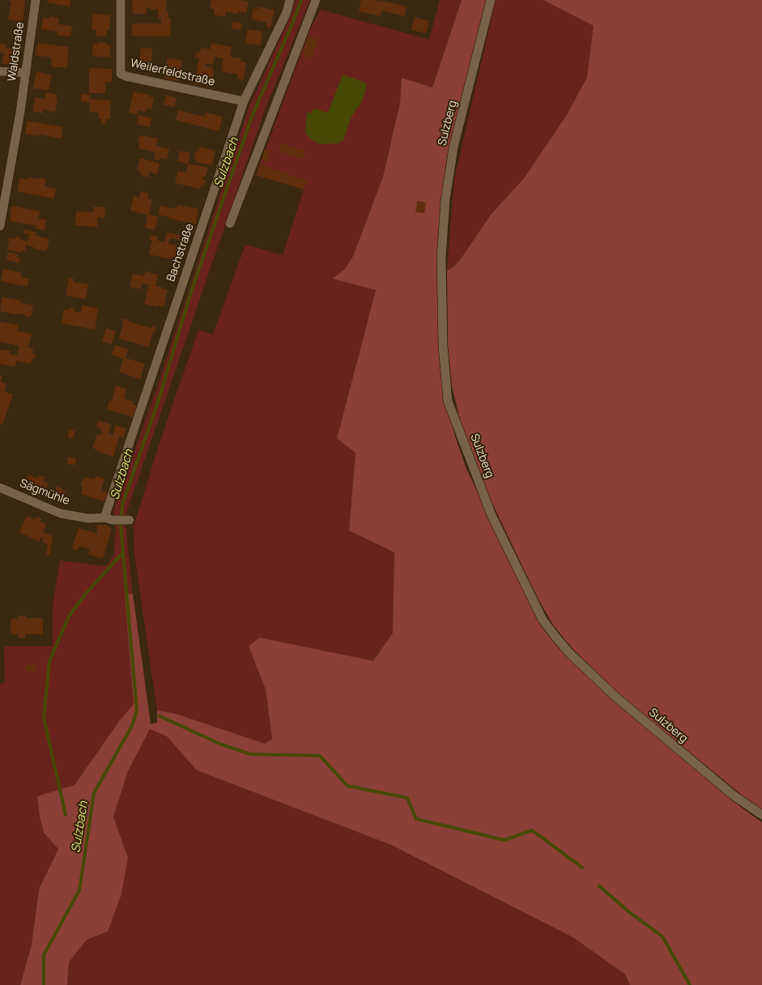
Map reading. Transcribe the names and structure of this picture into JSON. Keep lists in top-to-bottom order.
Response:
{
  "streets": {
    "street": [
      "Waldstraße",
      "Weilerfeldstraße",
      "Sulzberg",
      "Bachstraße",
      "Sägmühle"
    ]
  },
  "crossings": [
    ["Weilerfeldstraße", "Bachstraße"],
    ["Bachstraße", "Sägmühle"]
  ],
  "water": ["Sulzbach"]
}
